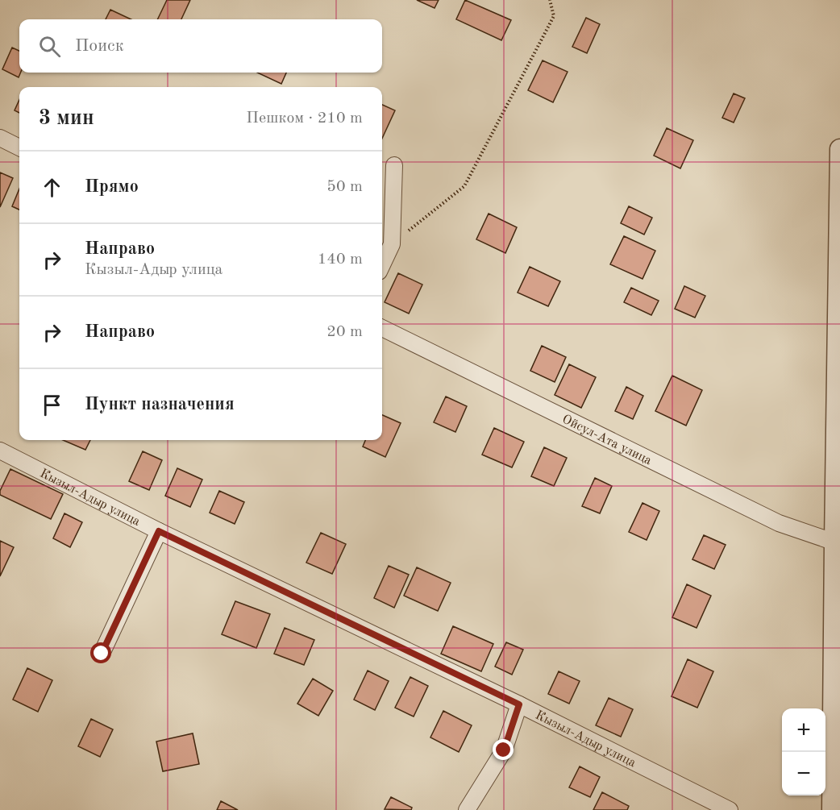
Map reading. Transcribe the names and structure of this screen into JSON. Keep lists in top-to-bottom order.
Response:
{
  "streets": {
    "street": ["Ойсул-Ата улица", "Кызыл-Адыр улица"]
  },
  "page": {
    "search": "Поиск",
    "heading": ["3 мин", "Пешком · 210 m"],
    "list": [
      ["Прямо", "50 m"],
      ["Направо", "Кызыл-Адыр улица", "140 m"],
      ["Направо", "20 m"],
      "Пункт назначения"
    ],
    "map_buttons": ["+", "−"]
  }
}
